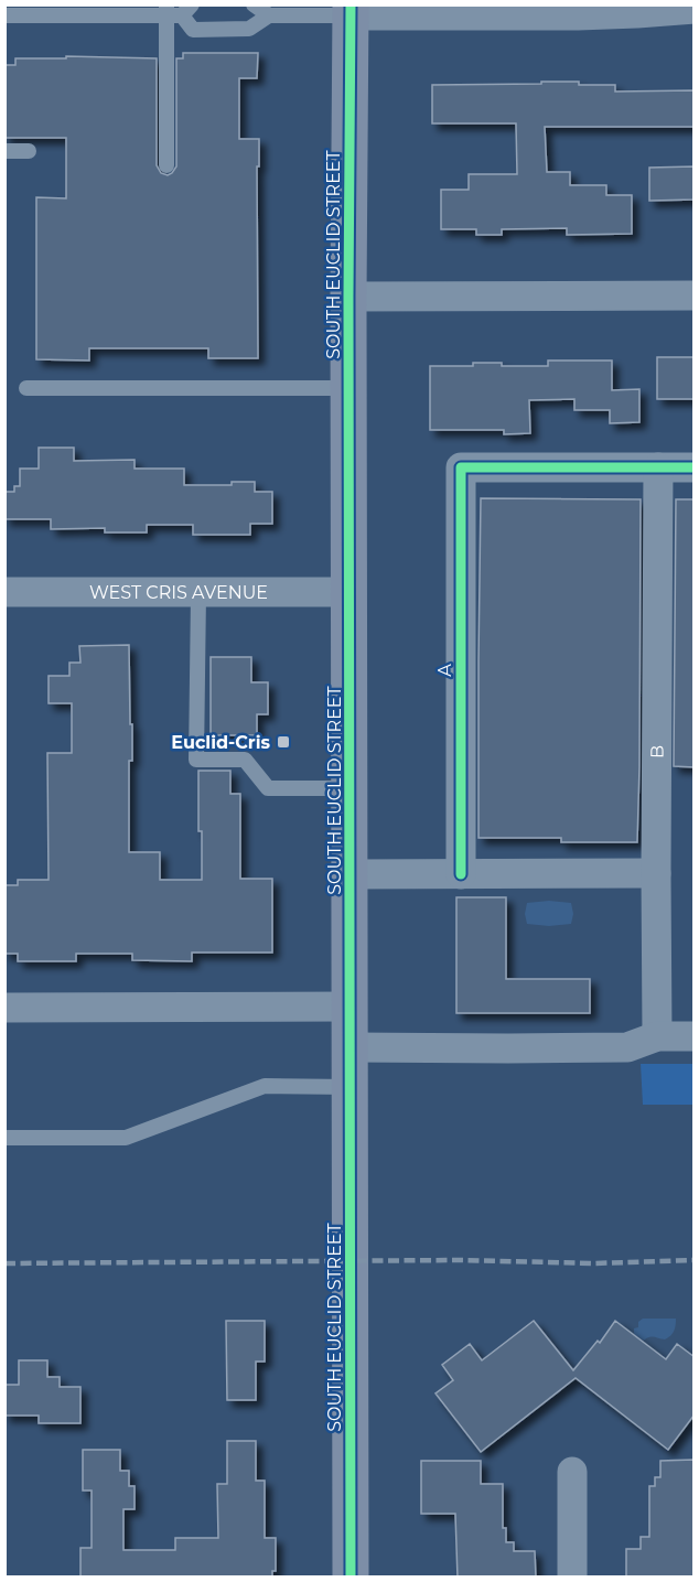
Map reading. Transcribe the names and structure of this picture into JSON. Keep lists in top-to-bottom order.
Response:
{
  "streets": {
    "main road": ["SOUTH EUCLID STREET"],
    "street": ["WEST CRIS AVENUE", "A", "B"]
  },
  "crossings": [
    ["SOUTH EUCLID STREET", "WEST CRIS AVENUE"],
    ["A", "B"]
  ],
  "places": {
    "transit": ["Euclid-Cris"]
  }
}
